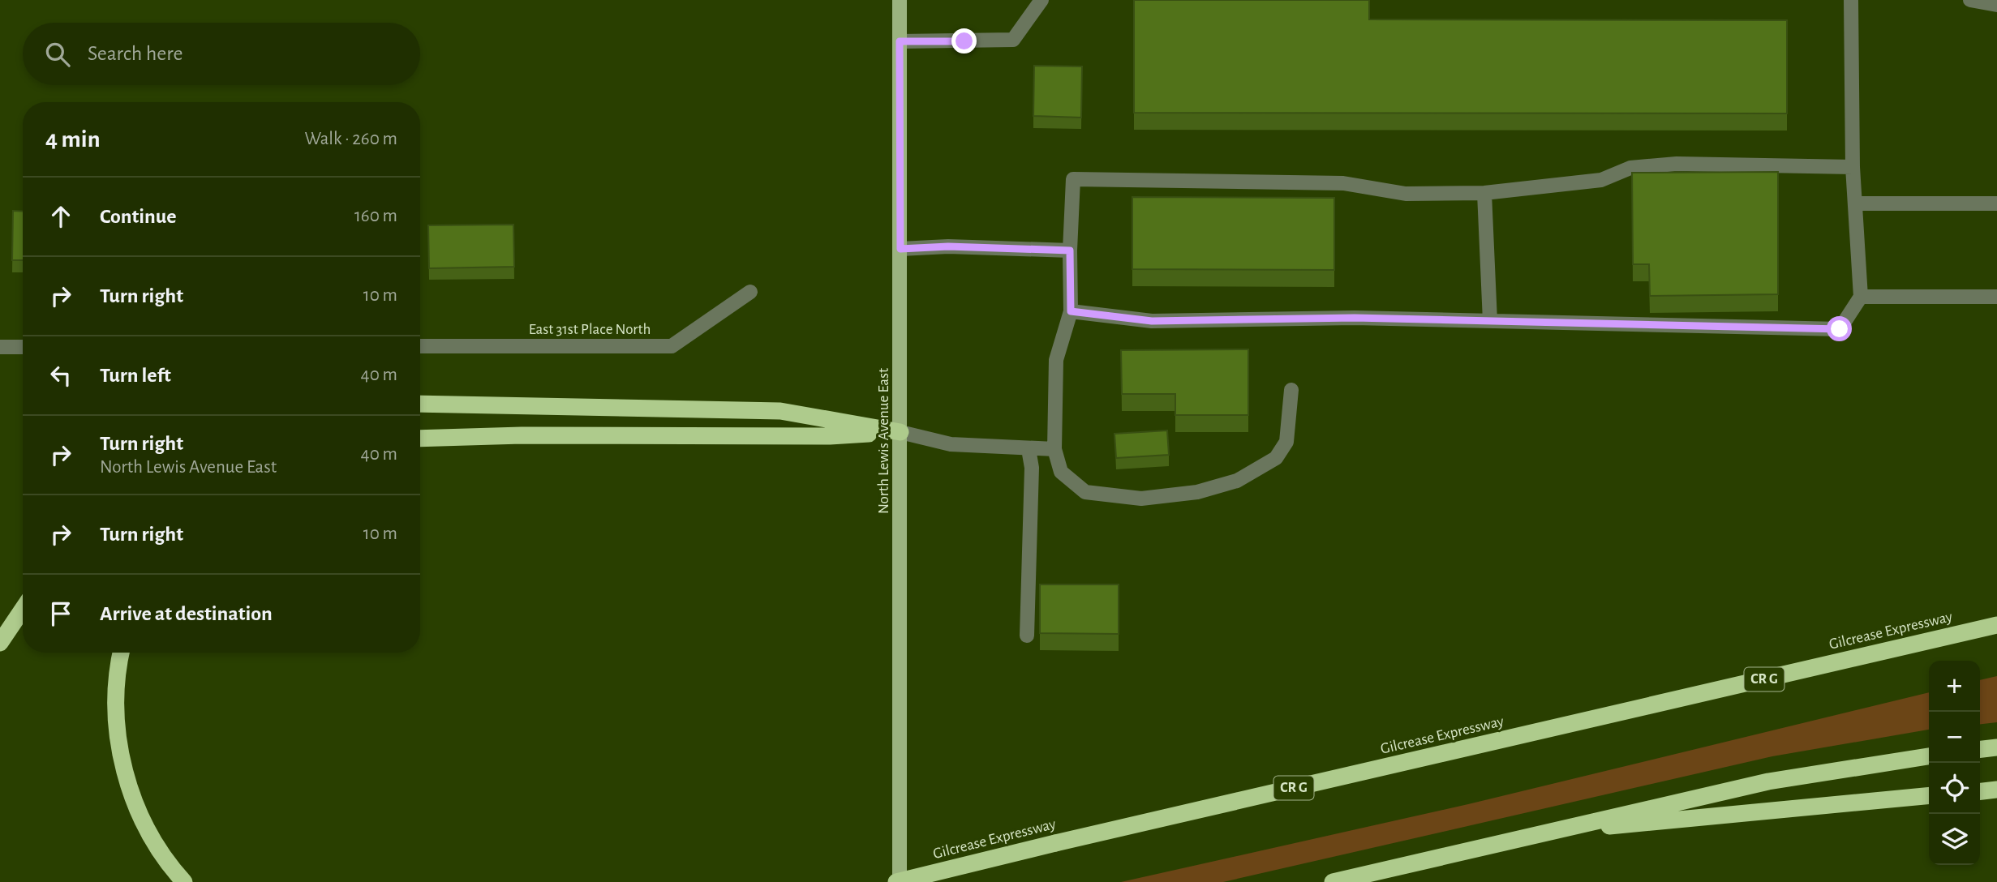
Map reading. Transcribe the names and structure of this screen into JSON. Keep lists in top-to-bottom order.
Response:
{
  "streets": {
    "highway": ["Gilcrease Expressway", "CR G"],
    "main road": ["North Lewis Avenue East"],
    "street": ["East 31st Place North"]
  },
  "crossings": [
    ["North Lewis Avenue East", "Gilcrease Expressway"]
  ],
  "page": {
    "search": "Search here",
    "heading": ["4 min", "Walk · 260 m"],
    "list": [
      ["Continue", "160 m"],
      ["Turn right", "10 m"],
      ["Turn left", "40 m"],
      ["Turn right", "North Lewis Avenue East", "40 m"],
      ["Turn right", "10 m"],
      "Arrive at destination"
    ],
    "map_buttons": ["+", "−"]
  }
}
